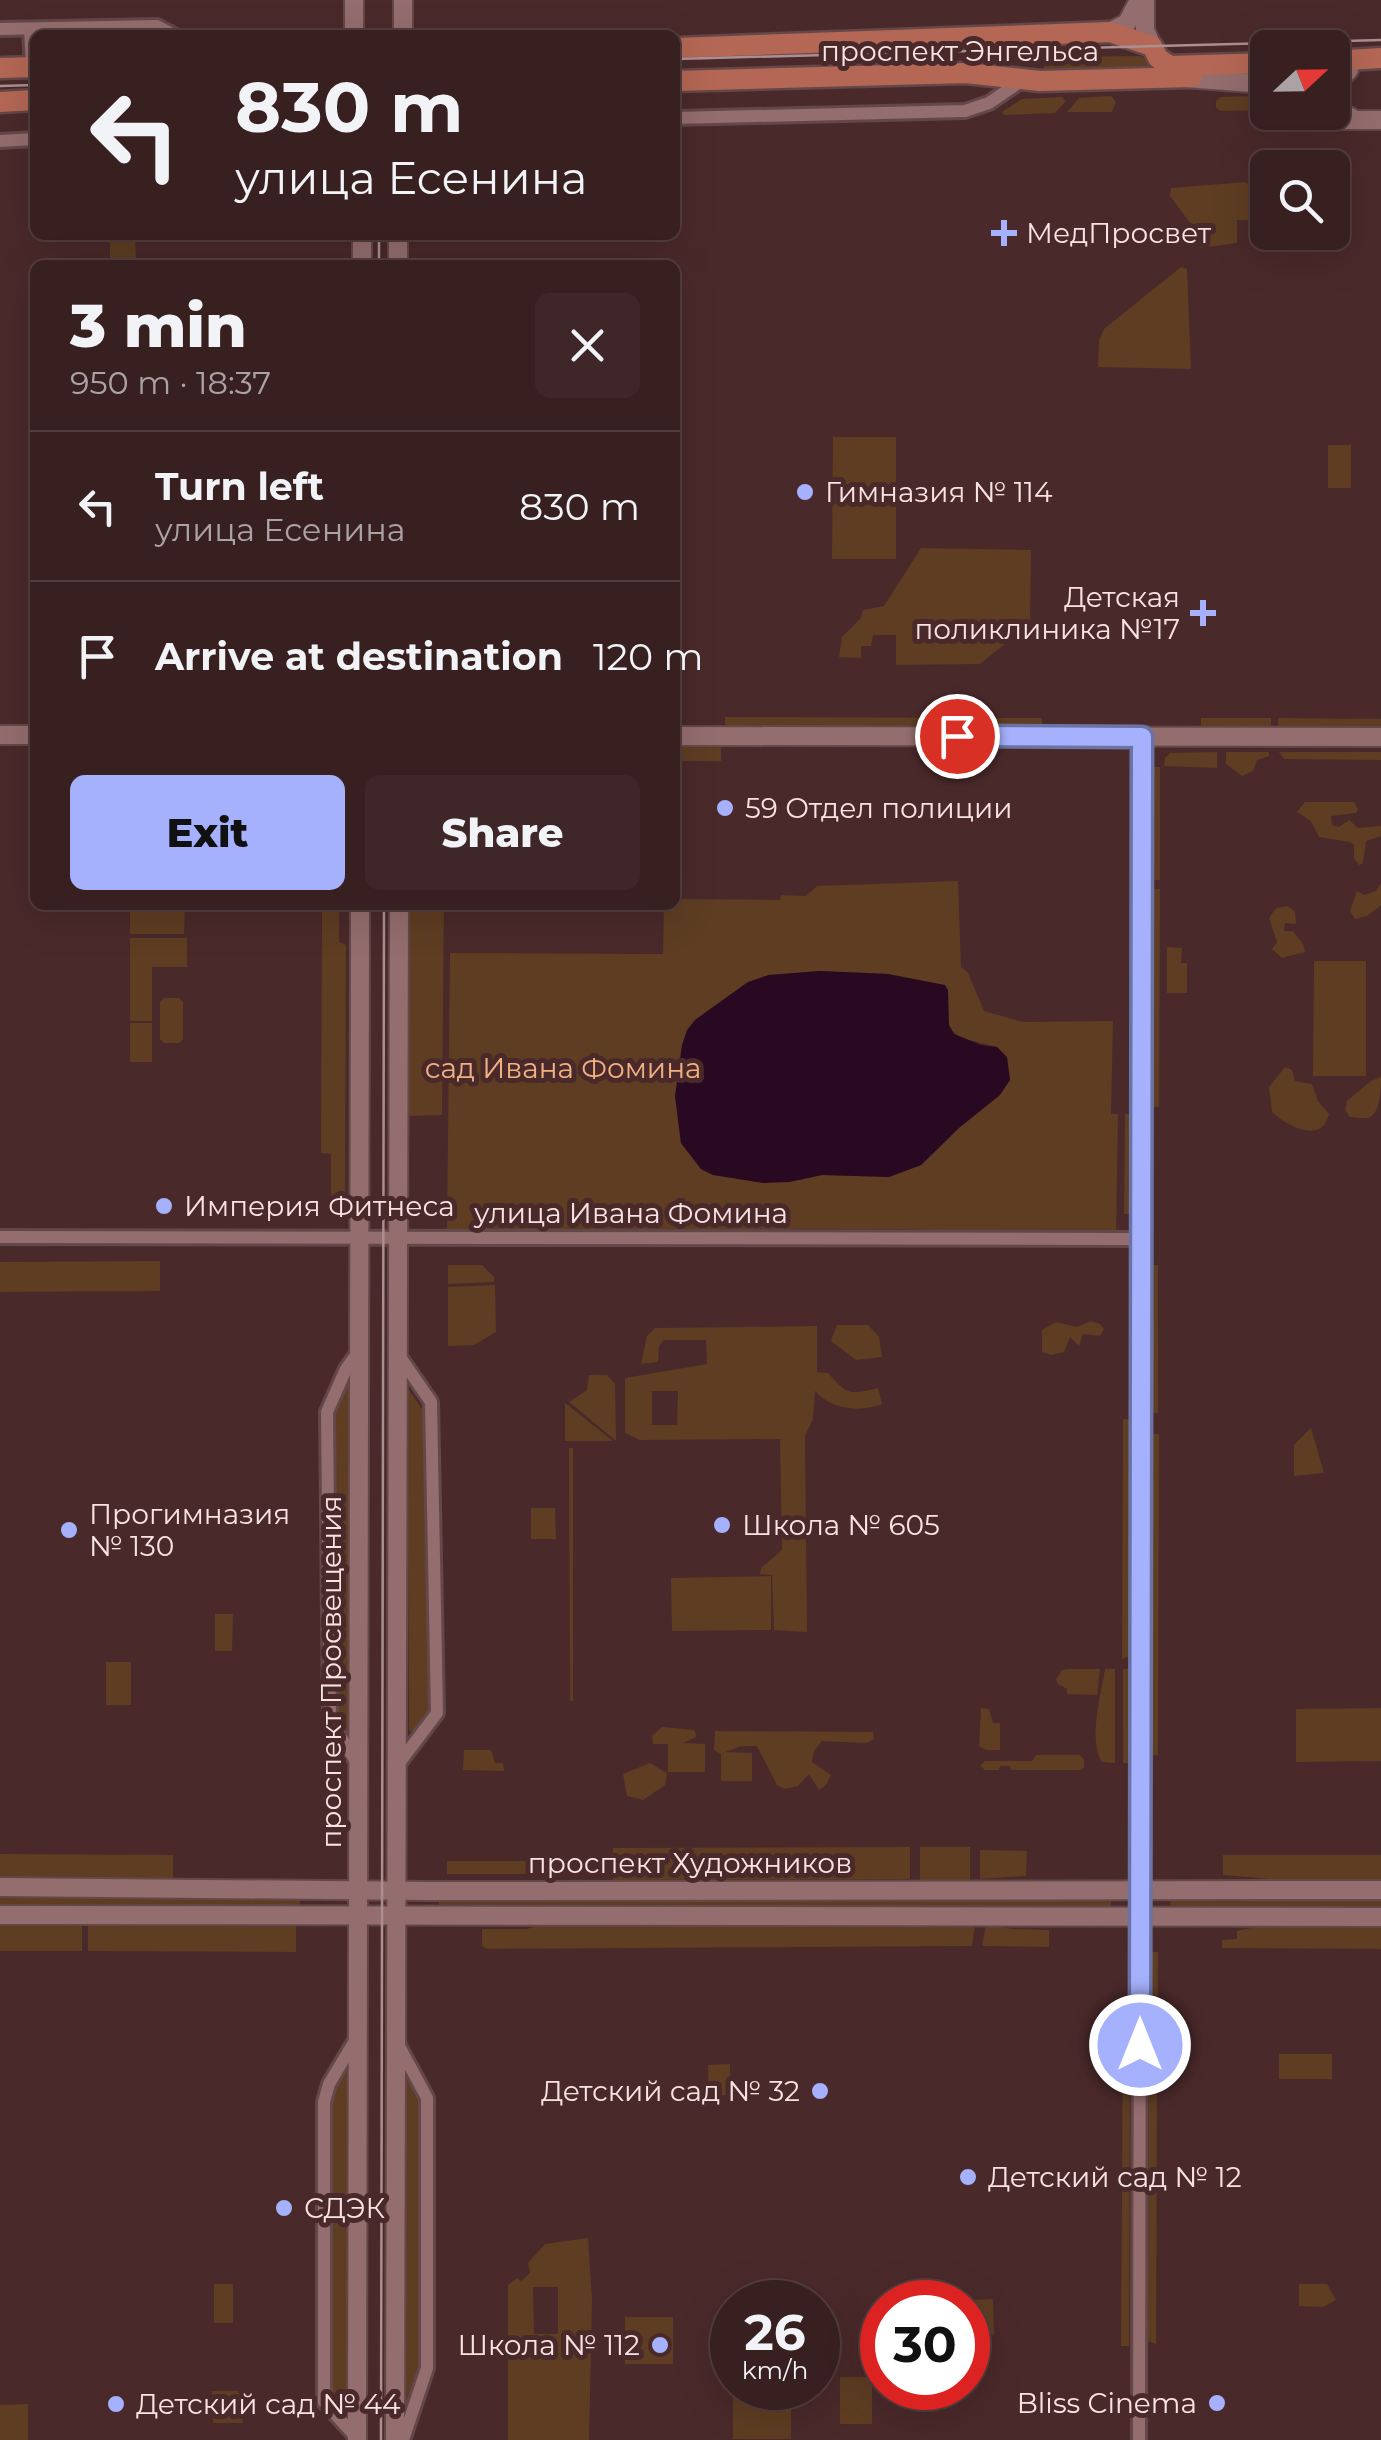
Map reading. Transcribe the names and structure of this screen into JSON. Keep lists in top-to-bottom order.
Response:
{
  "streets": {
    "main road": ["проспект Энгельса"],
    "street": ["улица Ивана Фомина", "проспект Просвещения", "проспект Художников"]
  },
  "crossings": [
    ["улица Ивана Фомина", "проспект Просвещения"],
    ["проспект Просвещения", "проспект Художников"]
  ],
  "parks": ["сад Ивана Фомина"],
  "places": {
    "health": ["МедПросвет", "Детская поликлиника №17"],
    "other": [
      "Гимназия № 114",
      "59 Отдел полиции",
      "Империя Фитнеса",
      "Школа № 605",
      "Прогимназия № 130",
      "Детский сад № 32",
      "Детский сад № 12",
      "СДЭК",
      "Школа № 112",
      "Bliss Cinema",
      "Детский сад № 44"
    ]
  },
  "north": "right",
  "page": {
    "turn": ["830 m", "улица Есенина"],
    "heading": ["3 min", "950 m · 18:37"],
    "list": [
      {
        "name": "Turn left",
        "note": "улица Есенина",
        "value": "830 m"
      },
      {
        "name": "Arrive at destination",
        "value": "120 m"
      }
    ],
    "buttons": ["Exit", "Share"],
    "speed": "26 km/h",
    "limit": "30"
  }
}
